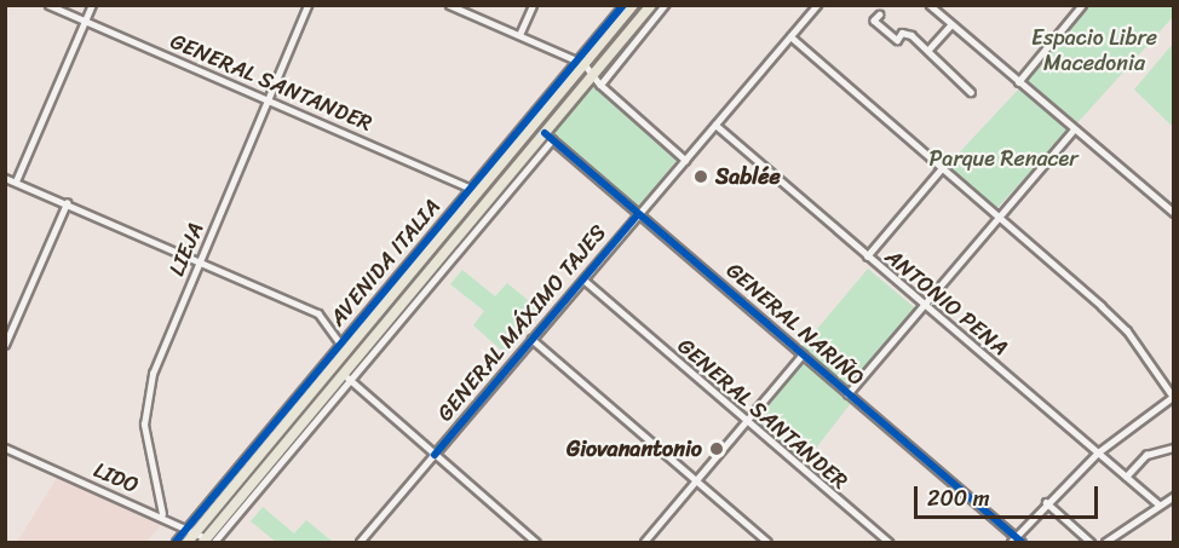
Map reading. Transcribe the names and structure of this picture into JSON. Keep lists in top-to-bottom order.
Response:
{
  "streets": {
    "main road": ["AVENIDA ITALIA"],
    "street": [
      "GENERAL SANTANDER",
      "LIEJA",
      "ANTONIO PENA",
      "GENERAL MÁXIMO TAJES",
      "GENERAL NARIÑO",
      "LIDO"
    ]
  },
  "crossings": [
    ["GENERAL SANTANDER", "LIEJA"],
    ["GENERAL SANTANDER", "AVENIDA ITALIA"],
    ["GENERAL SANTANDER", "GENERAL MÁXIMO TAJES"],
    ["LIEJA", "LIDO"],
    ["AVENIDA ITALIA", "GENERAL NARIÑO"],
    ["AVENIDA ITALIA", "LIDO"],
    ["ANTONIO PENA", "GENERAL MÁXIMO TAJES"],
    ["GENERAL MÁXIMO TAJES", "GENERAL NARIÑO"]
  ],
  "parks": ["Espacio Libre Macedonia", "Parque Renacer"],
  "places": ["Sablée", "Giovanantonio"],
  "scale_bar": "200 m"
}
